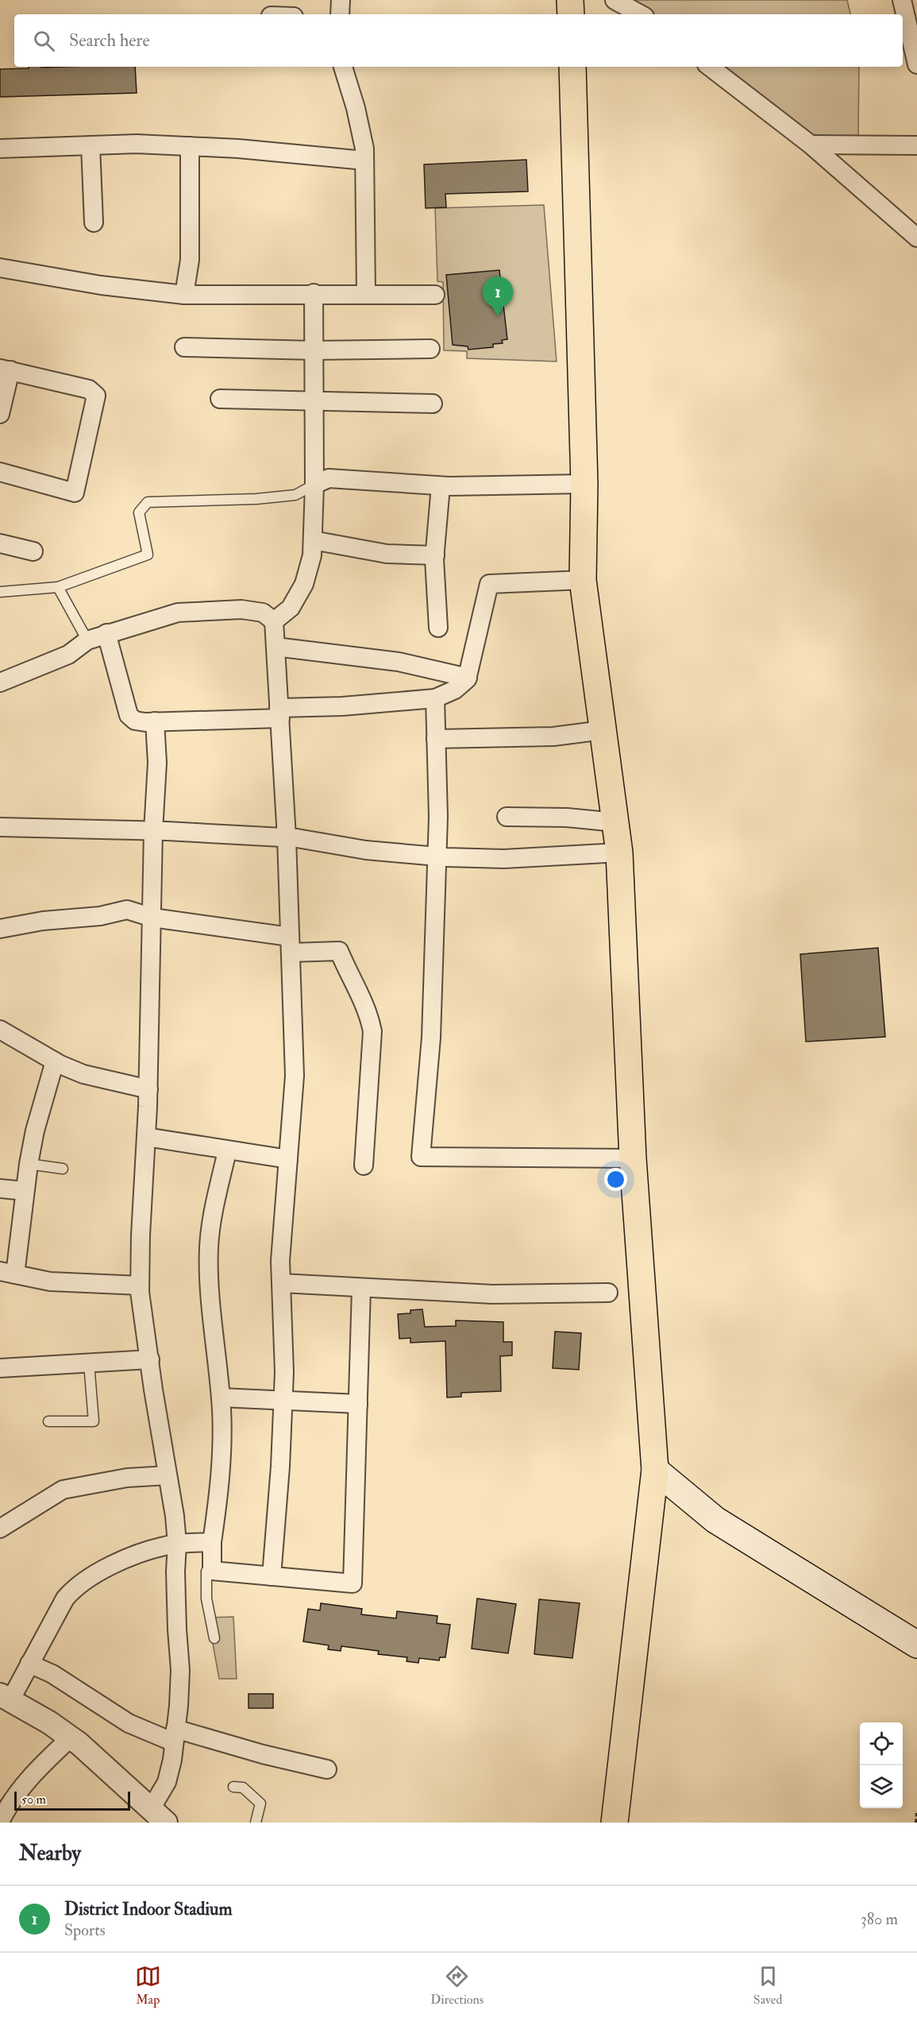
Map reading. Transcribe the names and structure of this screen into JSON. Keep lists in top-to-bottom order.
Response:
{
  "scale_bar": "50 m",
  "page": {
    "search": "Search here",
    "pins": "1",
    "scale": "50 m",
    "heading": "Nearby",
    "list": [
      {
        "mark": "1",
        "name": "District Indoor Stadium",
        "note": "Sports",
        "value": "380 m"
      }
    ],
    "nav": ["Map", "Directions", "Saved"]
  }
}
